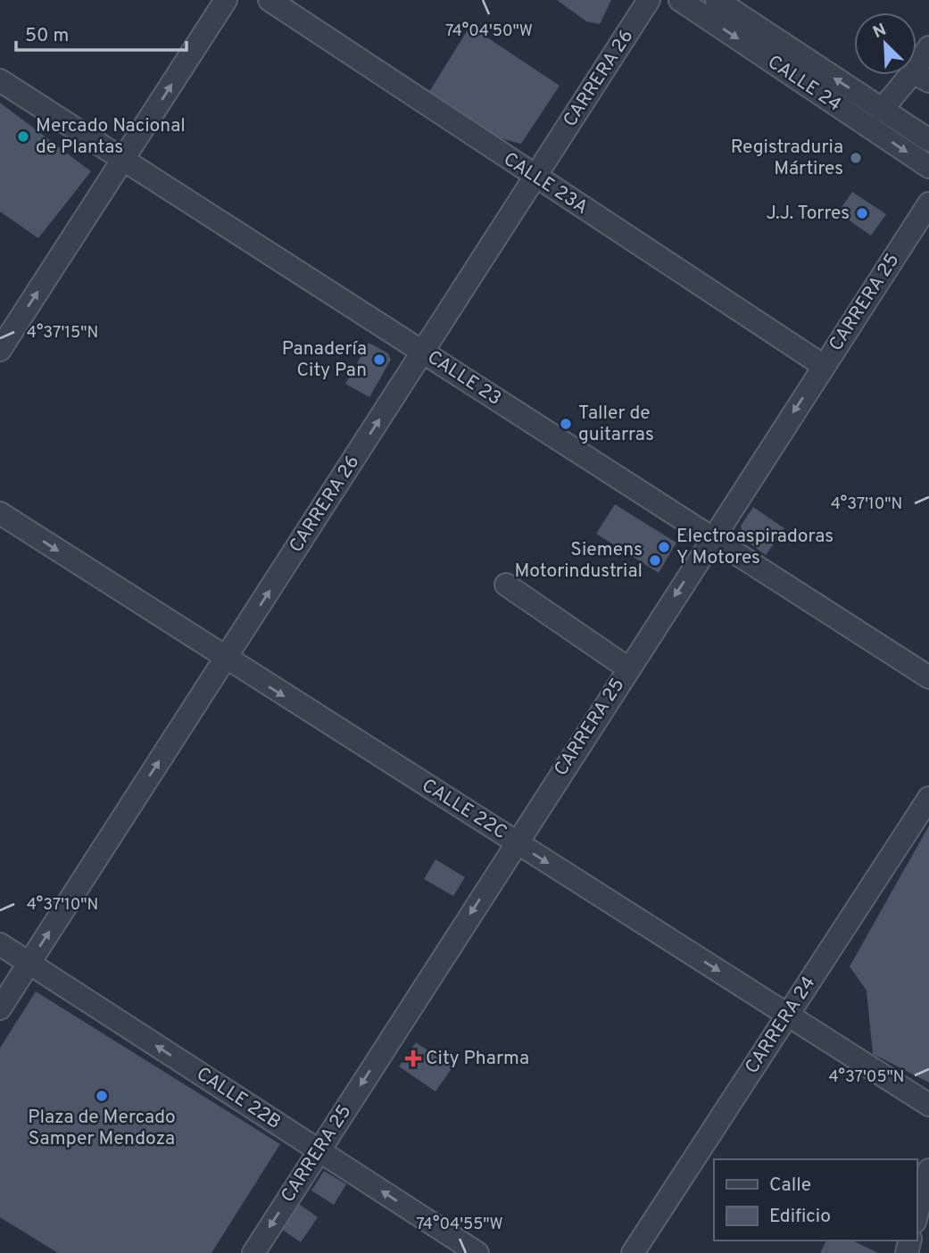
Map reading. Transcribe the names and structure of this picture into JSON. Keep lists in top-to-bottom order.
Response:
{
  "streets": {
    "street": [
      "CARRERA 26",
      "CALLE 24",
      "CALLE 23A",
      "CARRERA 25",
      "CALLE 23",
      "CALLE 22C",
      "CARRERA 24",
      "CALLE 22B"
    ]
  },
  "crossings": [
    ["CARRERA 26", "CALLE 23A"],
    ["CARRERA 26", "CALLE 23"],
    ["CARRERA 26", "CALLE 22C"],
    ["CARRERA 26", "CALLE 22B"],
    ["CALLE 23A", "CARRERA 25"],
    ["CARRERA 25", "CALLE 23"],
    ["CARRERA 25", "CALLE 22C"],
    ["CARRERA 25", "CALLE 22B"],
    ["CALLE 22C", "CARRERA 24"]
  ],
  "one_way": [
    "CARRERA 26",
    "CARRERA 25",
    "CALLE 22C",
    "CALLE 22B"
  ],
  "places": {
    "other": [
      "Mercado Nacional de Plantas",
      "Registraduria Mártires",
      "J.J. Torres",
      "Panadería City Pan",
      "Taller de guitarras",
      "Electroaspiradoras Y Motores",
      "Siemens Motorindustrial",
      "Plaza de Mercado Samper Mendoza"
    ],
    "health": ["City Pharma"]
  },
  "legend": ["Calle", "Edificio"],
  "scale_bar": "50 m",
  "north": "top left",
  "coordinates": [
    "74°04'50\"W",
    "4°37'15\"N",
    "4°37'10\"N",
    "4°37'05\"N",
    "74°04'55\"W"
  ]
}
